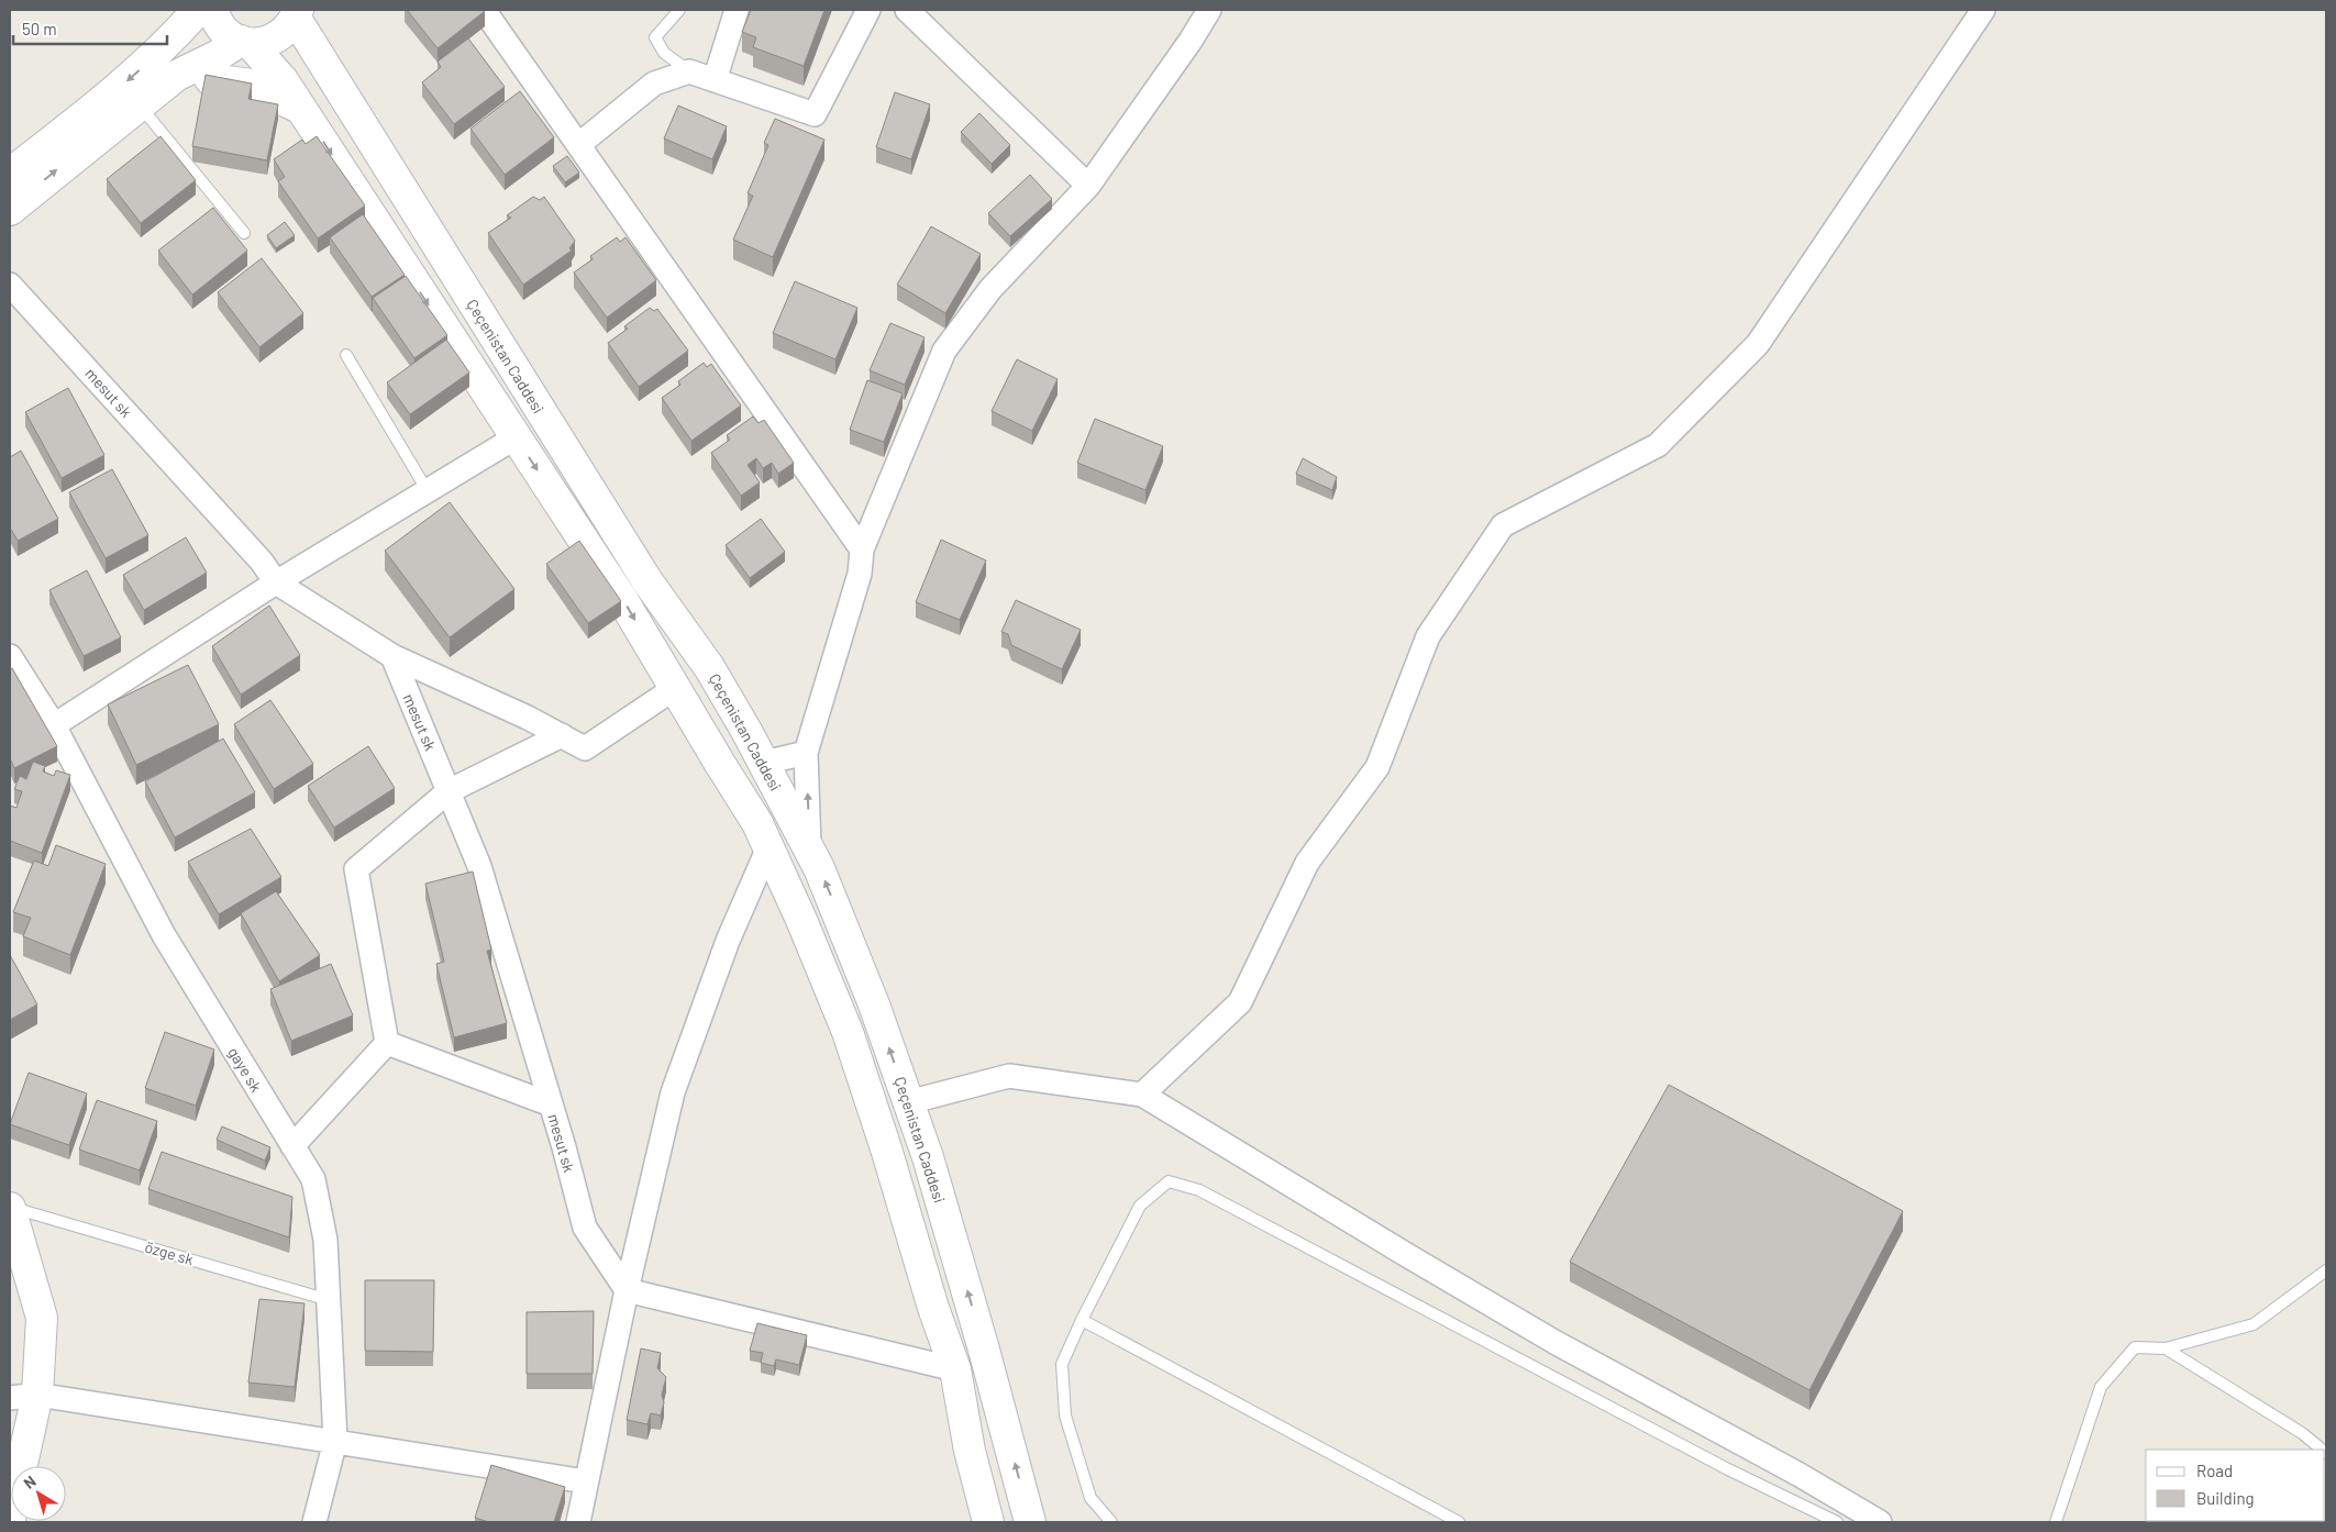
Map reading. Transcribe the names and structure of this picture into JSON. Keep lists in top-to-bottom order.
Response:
{
  "streets": {
    "main road": ["Çeçenistan Caddesi"],
    "street": ["mesut sk", "gaye sk"],
    "lane": ["özge sk"]
  },
  "crossings": [
    ["gaye sk", "özge sk"]
  ],
  "legend": ["Road", "Building"],
  "scale_bar": "50 m",
  "north": "top left"
}
